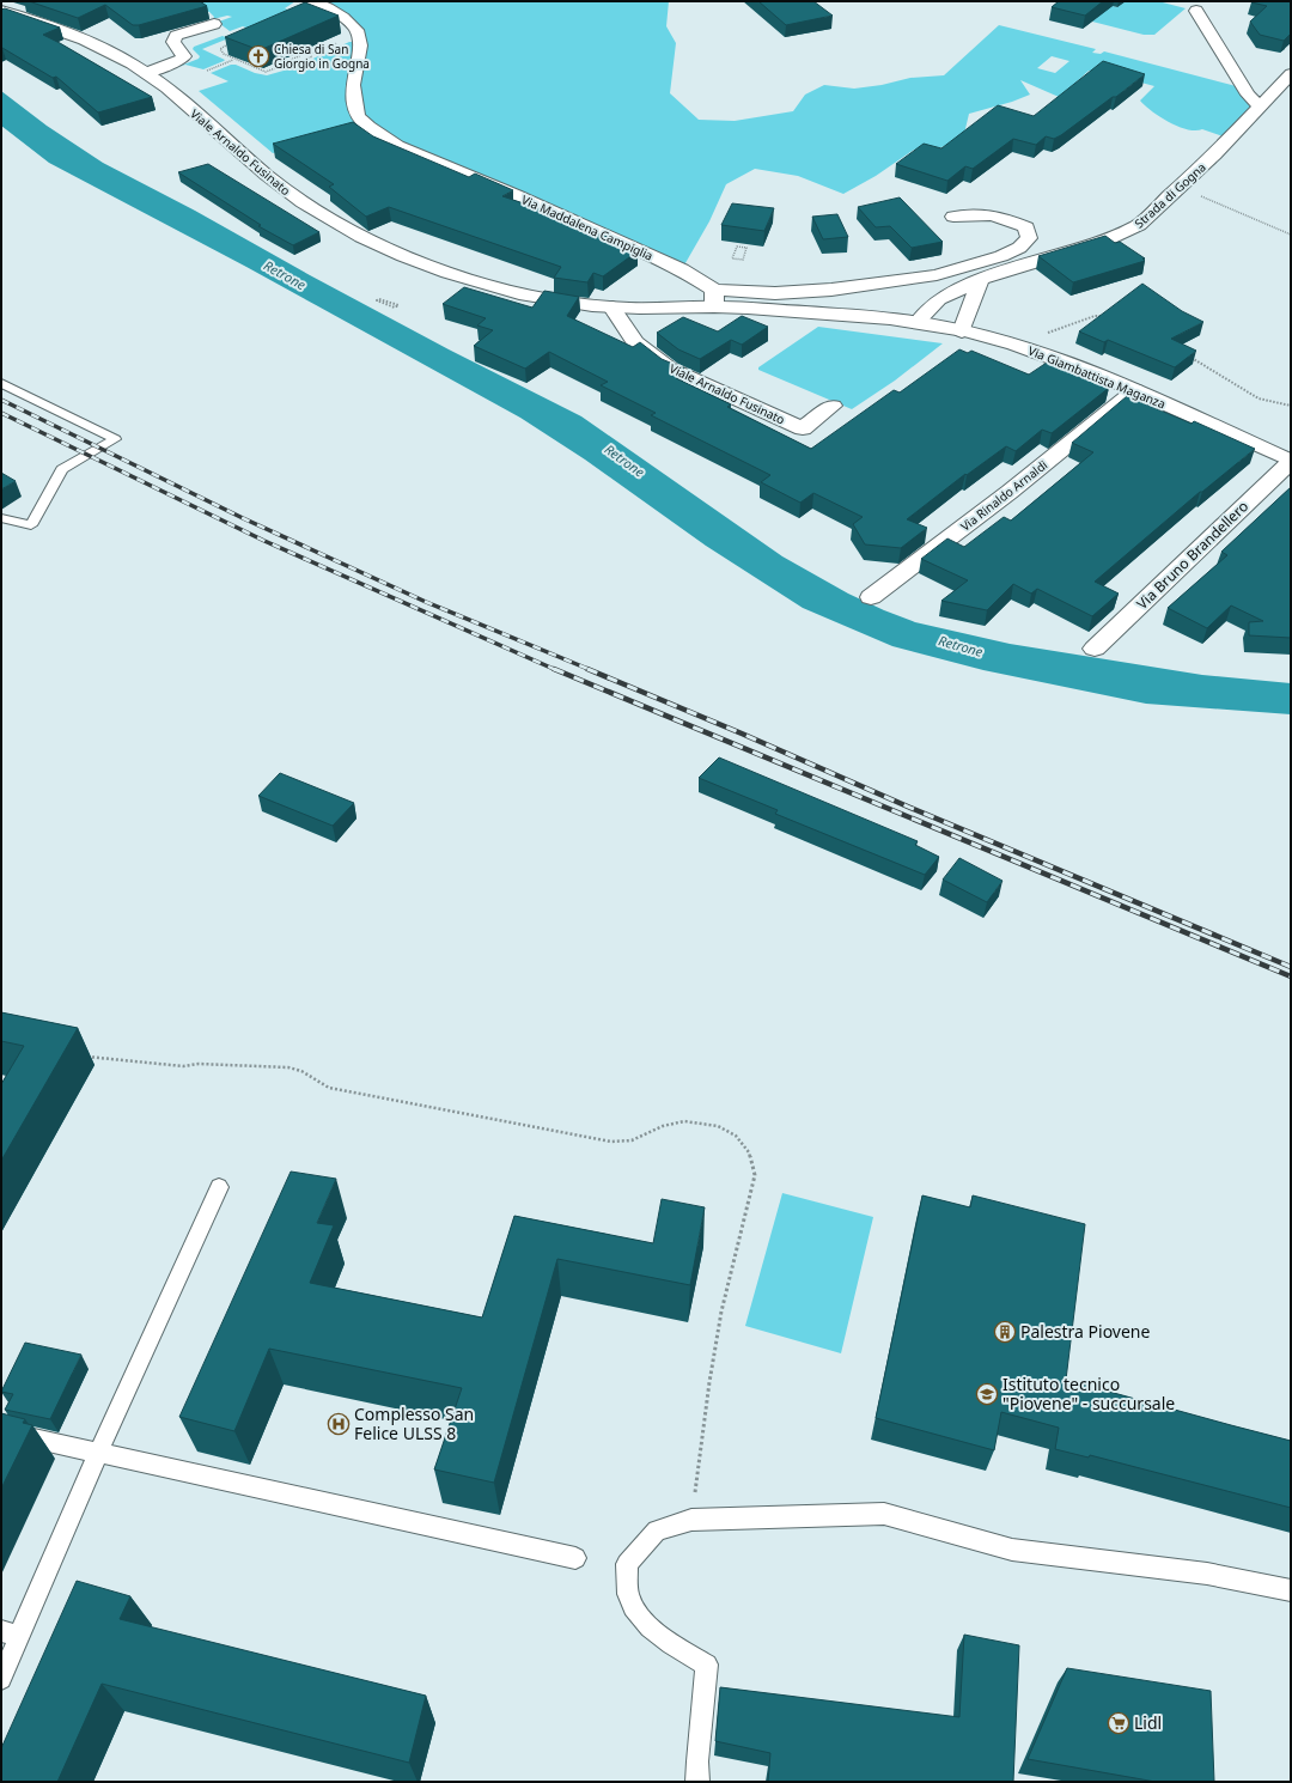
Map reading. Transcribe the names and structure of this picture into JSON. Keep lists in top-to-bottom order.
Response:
{
  "streets": {
    "street": [
      "Viale Arnaldo Fusinato",
      "Strada di Gogna",
      "Via Maddalena Campiglia",
      "Via Giambattista Maganza",
      "Via Rinaldo Arnaldi",
      "Via Bruno Brandellero"
    ]
  },
  "crossings": [
    ["Viale Arnaldo Fusinato", "Strada di Gogna"],
    ["Viale Arnaldo Fusinato", "Via Maddalena Campiglia"],
    ["Viale Arnaldo Fusinato", "Via Giambattista Maganza"],
    ["Strada di Gogna", "Via Maddalena Campiglia"],
    ["Strada di Gogna", "Via Giambattista Maganza"],
    ["Via Giambattista Maganza", "Via Rinaldo Arnaldi"],
    ["Via Giambattista Maganza", "Via Bruno Brandellero"]
  ],
  "water": ["Retrone"],
  "places": {
    "church": ["Chiesa di San Giorgio in Gogna"],
    "building": ["Palestra Piovene"],
    "school or university": ["Istituto tecnico \"Piovene\" - succursale"],
    "hospital": ["Complesso San Felice ULSS 8"],
    "supermarket": ["Lidl"]
  }
}
